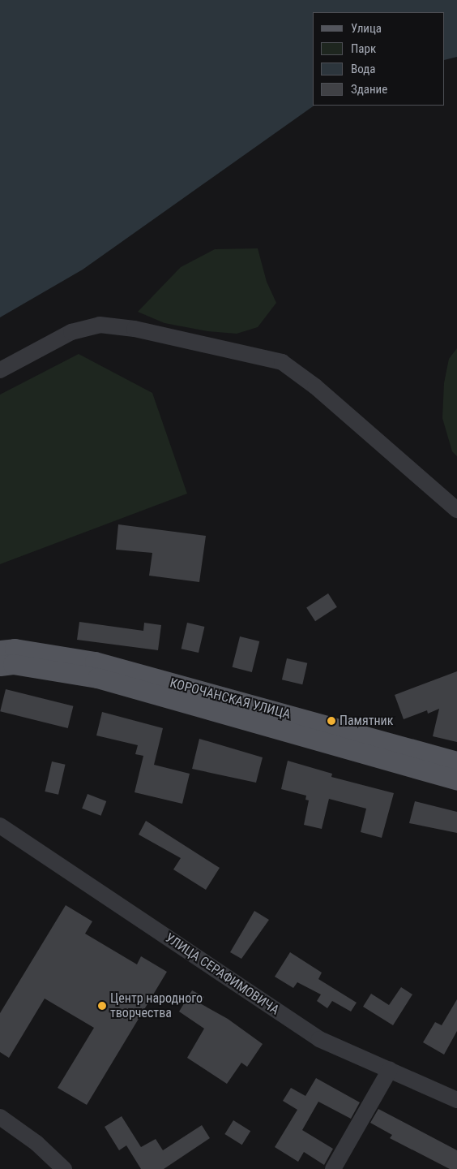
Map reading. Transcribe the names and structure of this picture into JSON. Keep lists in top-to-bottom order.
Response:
{
  "streets": {
    "main road": ["КОРОЧАНСКАЯ УЛИЦА"],
    "street": ["УЛИЦА СЕРАФИМОВИЧА"]
  },
  "places": ["Памятник", "Центр народного творчества"],
  "legend": [
    "Улица",
    "Парк",
    "Вода",
    "Здание"
  ]
}
